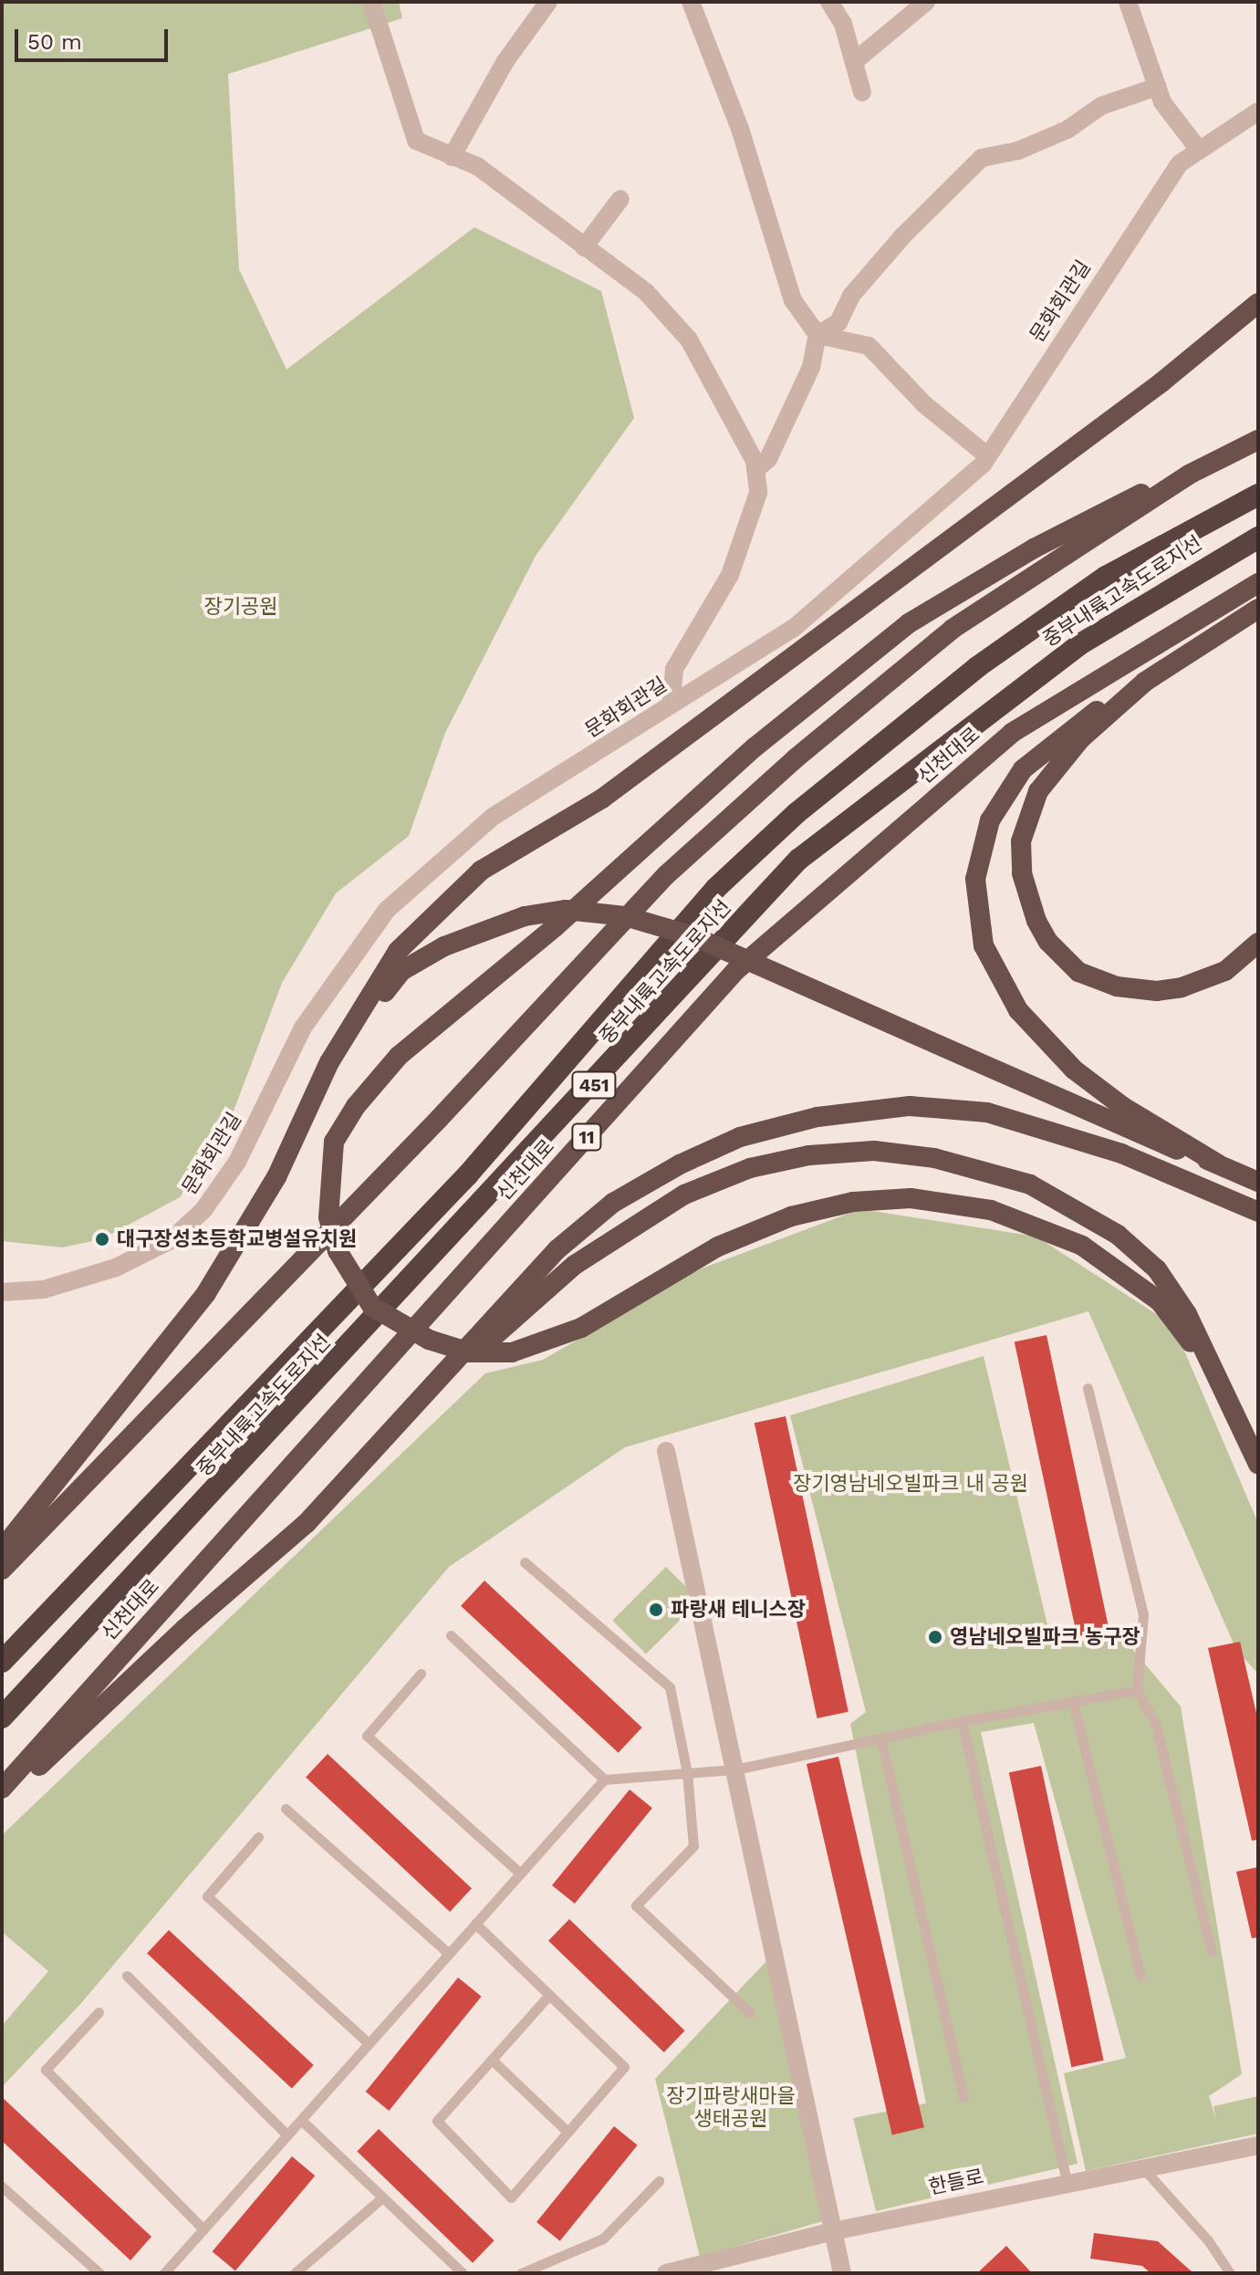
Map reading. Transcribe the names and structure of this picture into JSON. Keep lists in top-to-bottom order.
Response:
{
  "streets": {
    "highway": [
      "중부내륙고속도로지선",
      "신천대로",
      "451",
      "11"
    ],
    "street": ["문화회관길", "한들로"]
  },
  "parks": ["장기공원", "장기영남네오빌파크 내 공원", "장기파랑새마을 생태공원"],
  "places": ["대구장성초등학교병설유치원", "파랑새 테니스장", "영남네오빌파크 농구장"],
  "scale_bar": "50 m"
}
